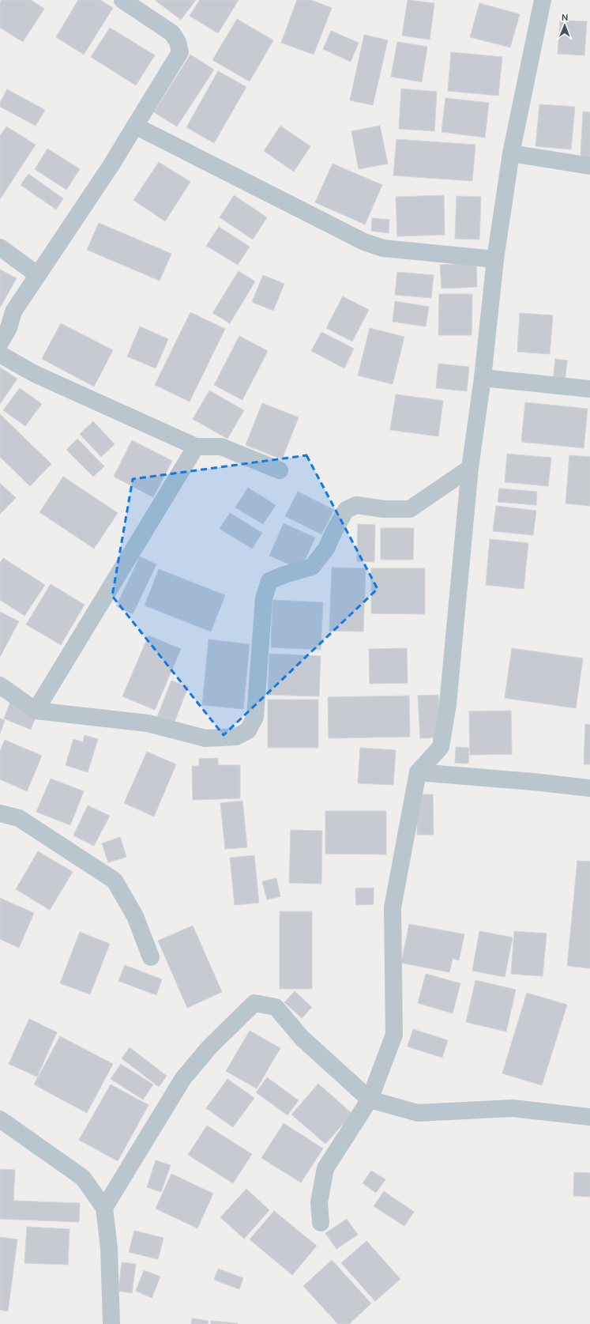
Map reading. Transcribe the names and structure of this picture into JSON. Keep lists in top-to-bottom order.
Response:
{
  "north": "top"
}
